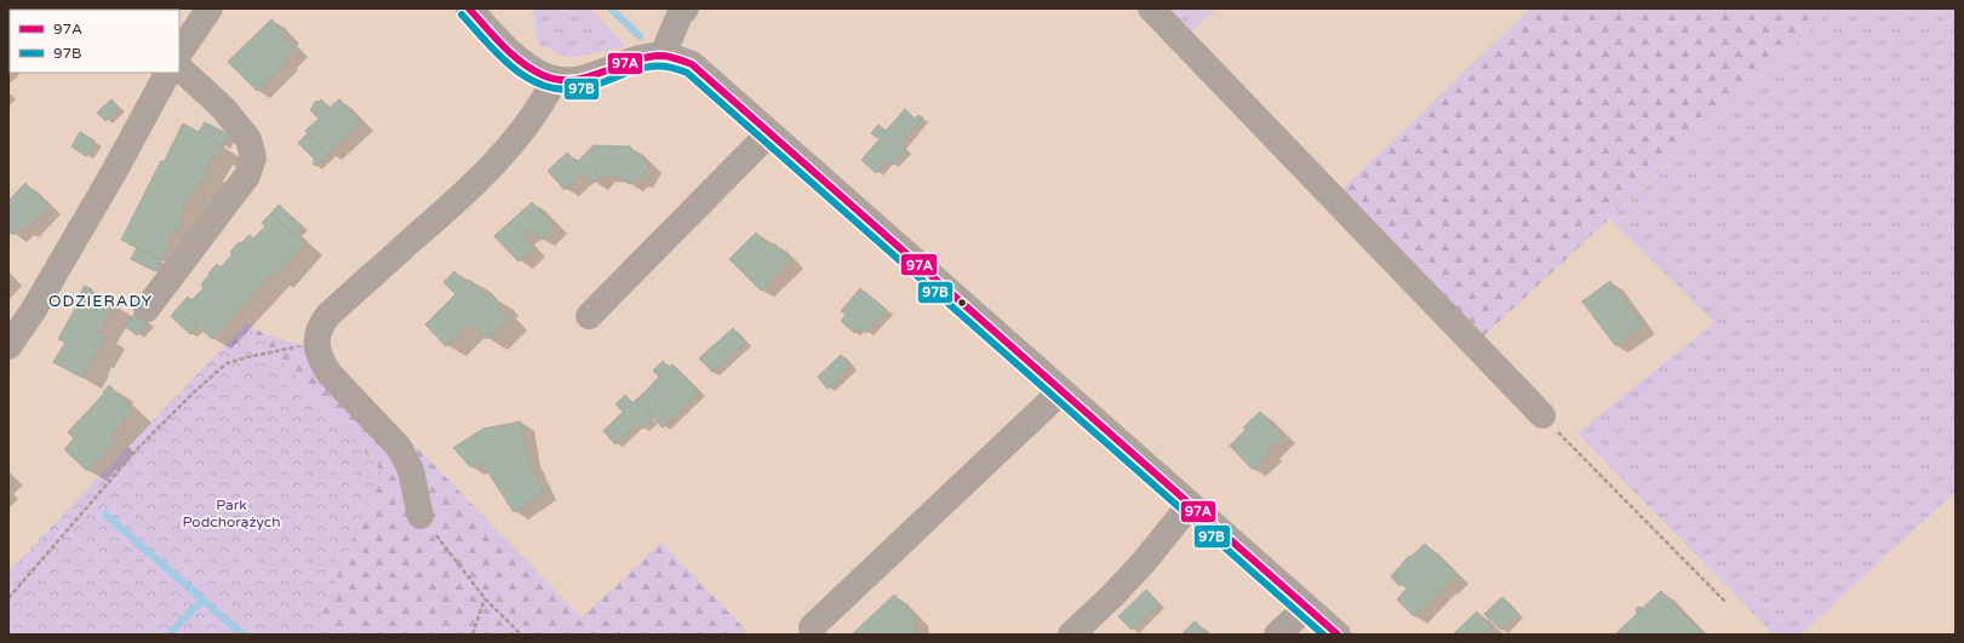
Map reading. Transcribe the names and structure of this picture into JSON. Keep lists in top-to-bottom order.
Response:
{
  "districts": ["ODZIERADY"],
  "parks": ["Park Podchorążych"],
  "lines": ["transit line 97A", "transit line 97B"],
  "legend": ["97A", "97B"]
}
